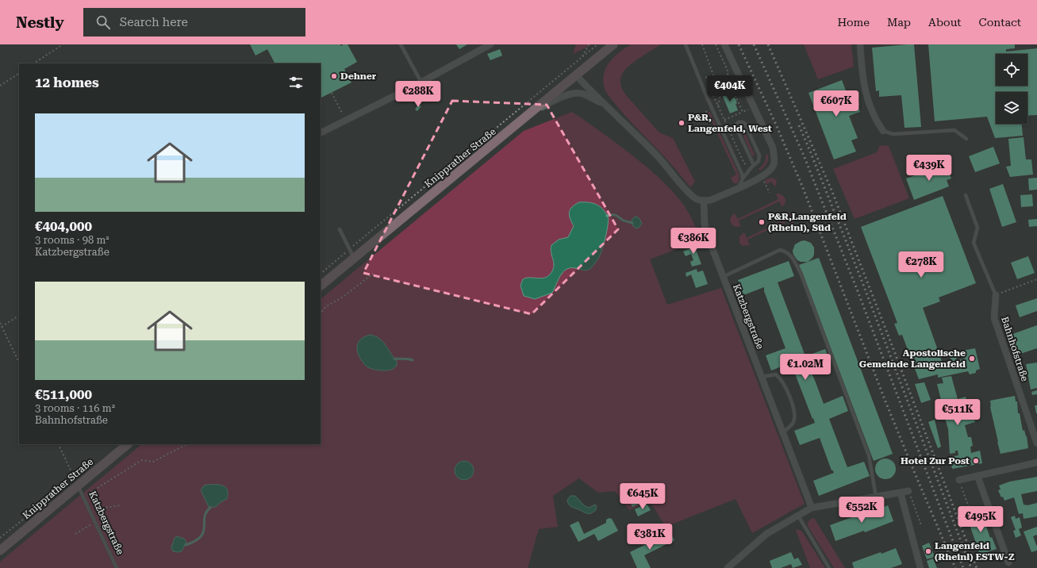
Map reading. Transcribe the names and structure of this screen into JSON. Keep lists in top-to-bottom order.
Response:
{
  "streets": {
    "main road": ["Knipprather Straße"],
    "street": ["Katzbergstraße", "Bahnhofstraße"]
  },
  "crossings": [
    ["Knipprather Straße", "Katzbergstraße"]
  ],
  "places": [
    "Dehner",
    "P&R, Langenfeld, West",
    "P&R,Langenfeld (Rheinl), Süd",
    "Apostolische Gemeinde Langenfeld",
    "Hotel Zur Post",
    "Langenfeld (Rheinl) ESTW-Z"
  ],
  "page": {
    "header": "Nestly",
    "search": "Search here",
    "nav": [
      "Home",
      "Map",
      "About",
      "Contact"
    ],
    "heading": "12 homes",
    "price": [
      "€404K",
      "€288K",
      "€607K",
      "€439K",
      "€386K",
      "€278K",
      "€1.02M",
      "€511K",
      "€645K",
      "€552K",
      "€495K",
      "€381K"
    ],
    "list": [
      {
        "name": "€404,000",
        "note": "3 rooms · 98 m² · Katzbergstraße"
      },
      {
        "name": "€511,000",
        "note": "3 rooms · 116 m² · Bahnhofstraße"
      }
    ]
  }
}
